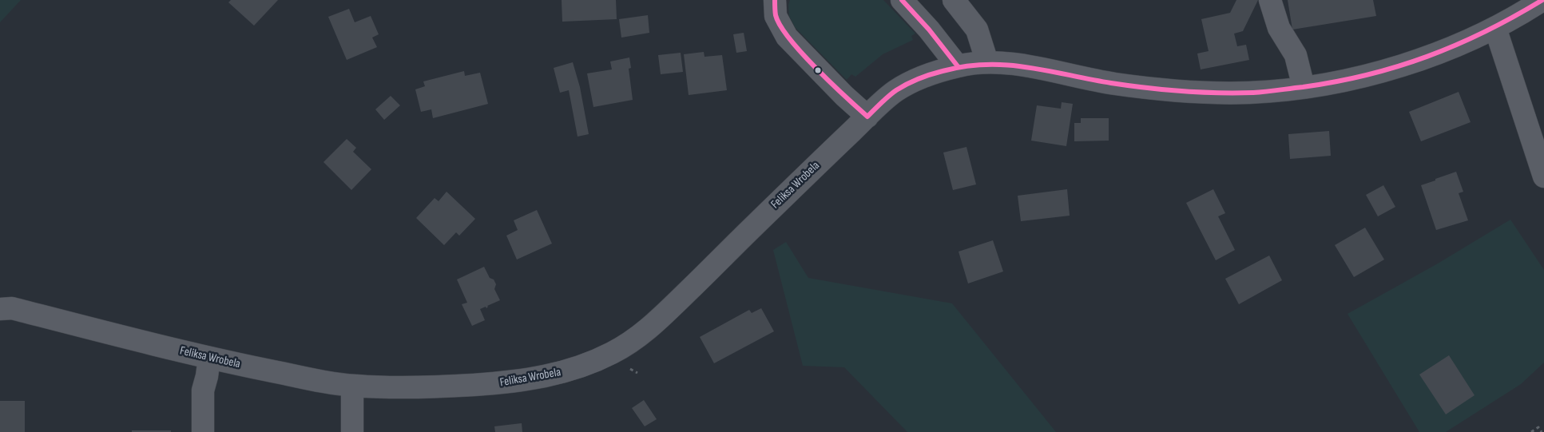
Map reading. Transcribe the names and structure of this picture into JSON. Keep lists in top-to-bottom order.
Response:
{
  "streets": {
    "street": ["Feliksa Wrobela"]
  }
}
